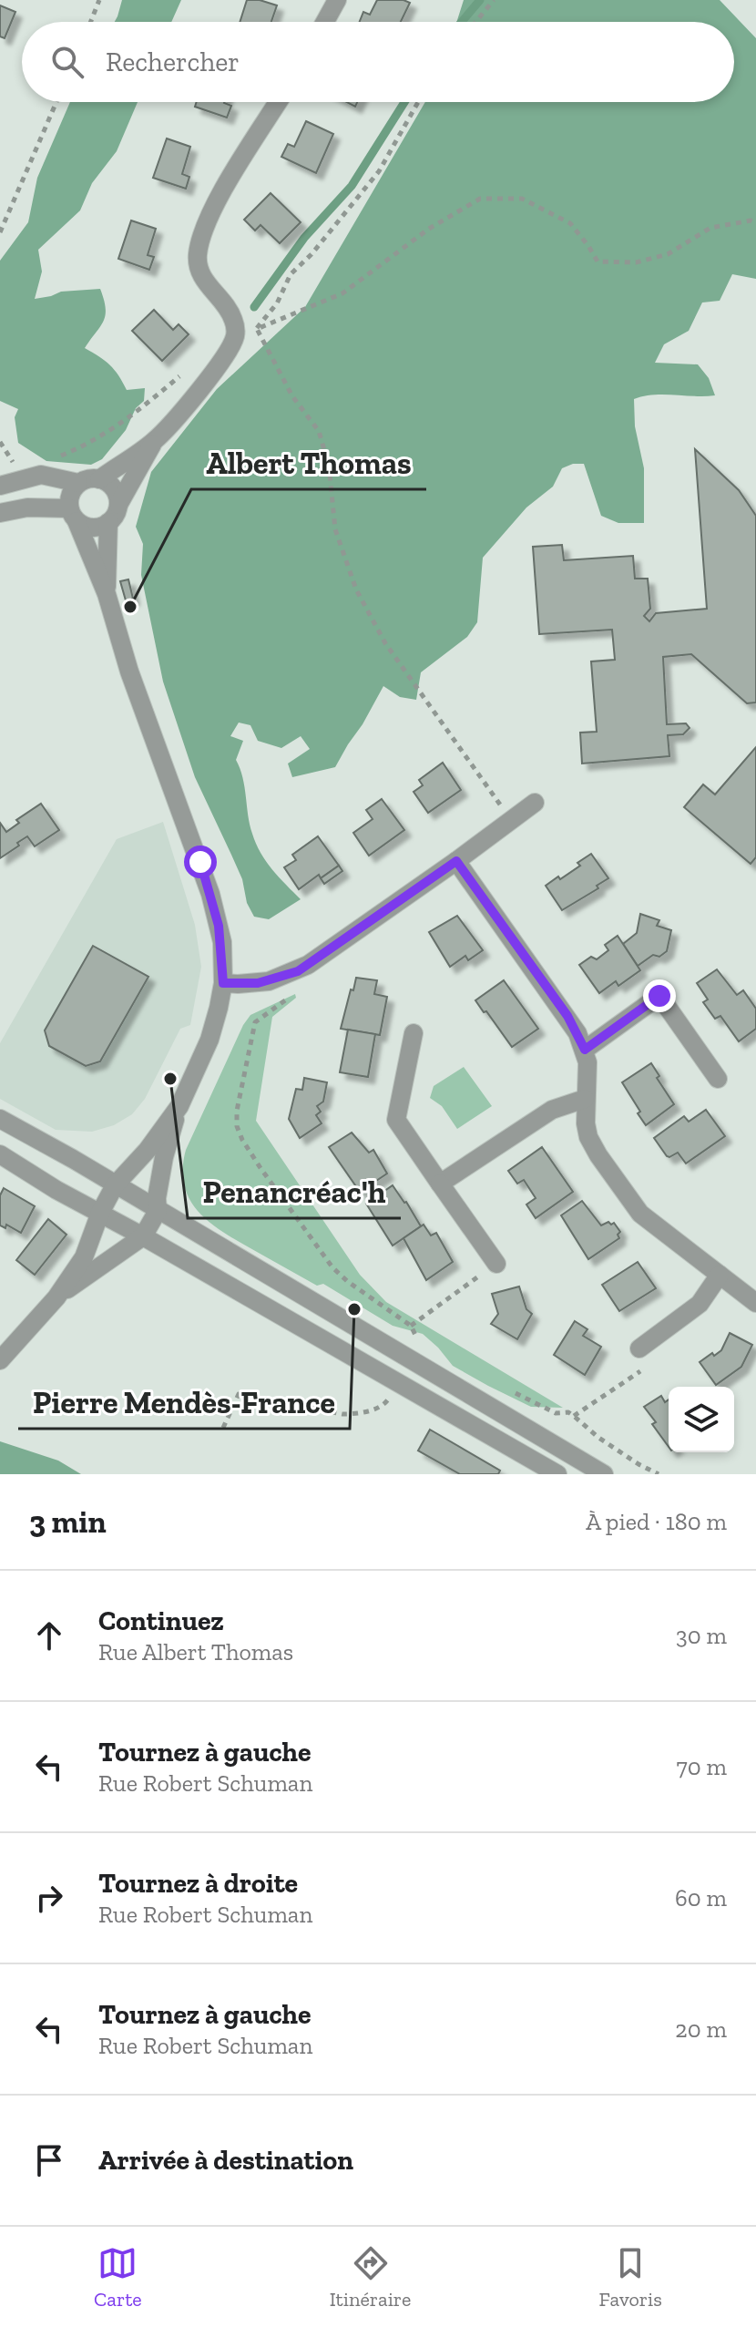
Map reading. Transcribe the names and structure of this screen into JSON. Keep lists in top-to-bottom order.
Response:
{
  "places": ["Albert Thomas", "Penancréac'h", "Pierre Mendès-France"],
  "page": {
    "search": "Rechercher",
    "heading": ["3 min", "À pied · 180 m"],
    "list": [
      ["Continuez", "Rue Albert Thomas", "30 m"],
      ["Tournez à gauche", "Rue Robert Schuman", "70 m"],
      ["Tournez à droite", "Rue Robert Schuman", "60 m"],
      ["Tournez à gauche", "Rue Robert Schuman", "20 m"],
      "Arrivée à destination"
    ],
    "nav": ["Carte", "Itinéraire", "Favoris"]
  }
}
